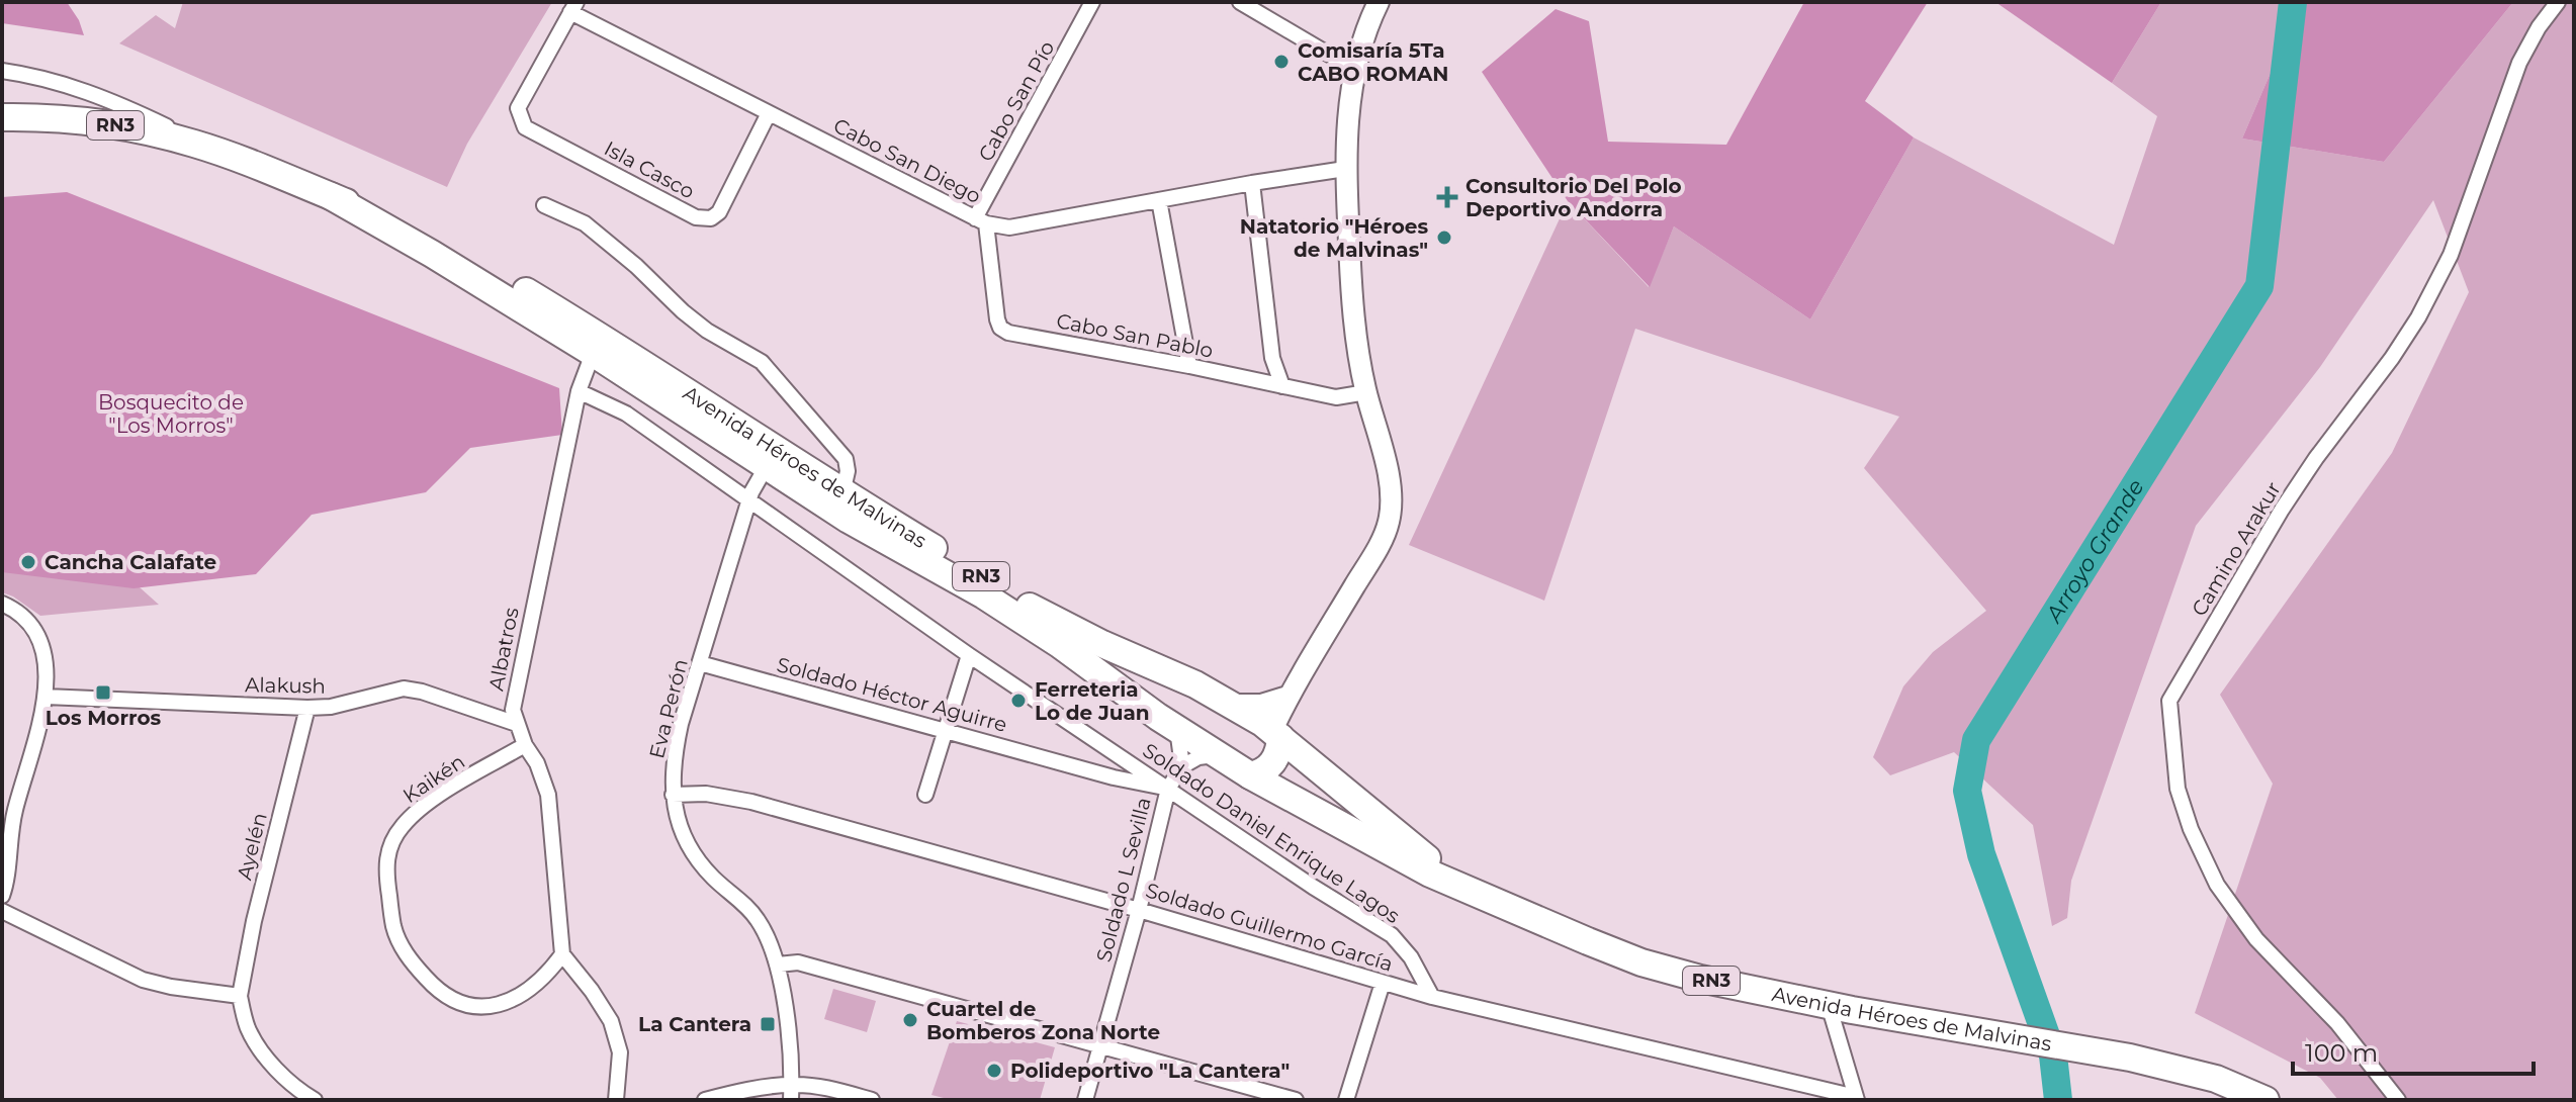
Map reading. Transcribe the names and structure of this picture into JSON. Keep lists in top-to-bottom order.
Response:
{
  "streets": {
    "highway": ["RN3", "Avenida Héroes de Malvinas"],
    "street": [
      "Cabo San Pío",
      "Cabo San Diego",
      "Isla Casco",
      "Cabo San Pablo",
      "Camino Arakur",
      "Albatros",
      "Alakush",
      "Soldado Héctor Aguirre",
      "Eva Perón",
      "Kaikén",
      "Soldado Daniel Enrique Lagos",
      "Ayelén",
      "Soldado L Sevilla",
      "Soldado Guillermo García"
    ]
  },
  "crossings": [
    ["Cabo San Pío", "Cabo San Diego"],
    ["Cabo San Pío", "Cabo San Pablo"],
    ["Cabo San Diego", "Isla Casco"],
    ["Cabo San Diego", "Cabo San Pablo"],
    ["Avenida Héroes de Malvinas", "Albatros"],
    ["Avenida Héroes de Malvinas", "Eva Perón"],
    ["Albatros", "Alakush"],
    ["Albatros", "Kaikén"],
    ["Albatros", "Soldado Daniel Enrique Lagos"],
    ["Alakush", "Ayelén"],
    ["Soldado Héctor Aguirre", "Eva Perón"],
    ["Soldado Héctor Aguirre", "Soldado Daniel Enrique Lagos"],
    ["Soldado Héctor Aguirre", "Soldado L Sevilla"],
    ["Eva Perón", "Soldado Daniel Enrique Lagos"],
    ["Eva Perón", "Soldado Guillermo García"],
    ["Soldado Daniel Enrique Lagos", "Soldado L Sevilla"],
    ["Soldado Daniel Enrique Lagos", "Soldado Guillermo García"],
    ["Soldado L Sevilla", "Soldado Guillermo García"]
  ],
  "water": ["Arroyo Grande"],
  "parks": ["Bosquecito de \"Los Morros\""],
  "places": {
    "other": [
      "Comisaría 5Ta CABO ROMAN",
      "Natatorio \"Héroes de Malvinas\"",
      "Cancha Calafate",
      "Ferreteria Lo de Juan",
      "Cuartel de Bomberos Zona Norte",
      "Polideportivo \"La Cantera\""
    ],
    "health": ["Consultorio Del Polo Deportivo Andorra"],
    "transit": ["Los Morros", "La Cantera"]
  },
  "scale_bar": "100 m"
}
